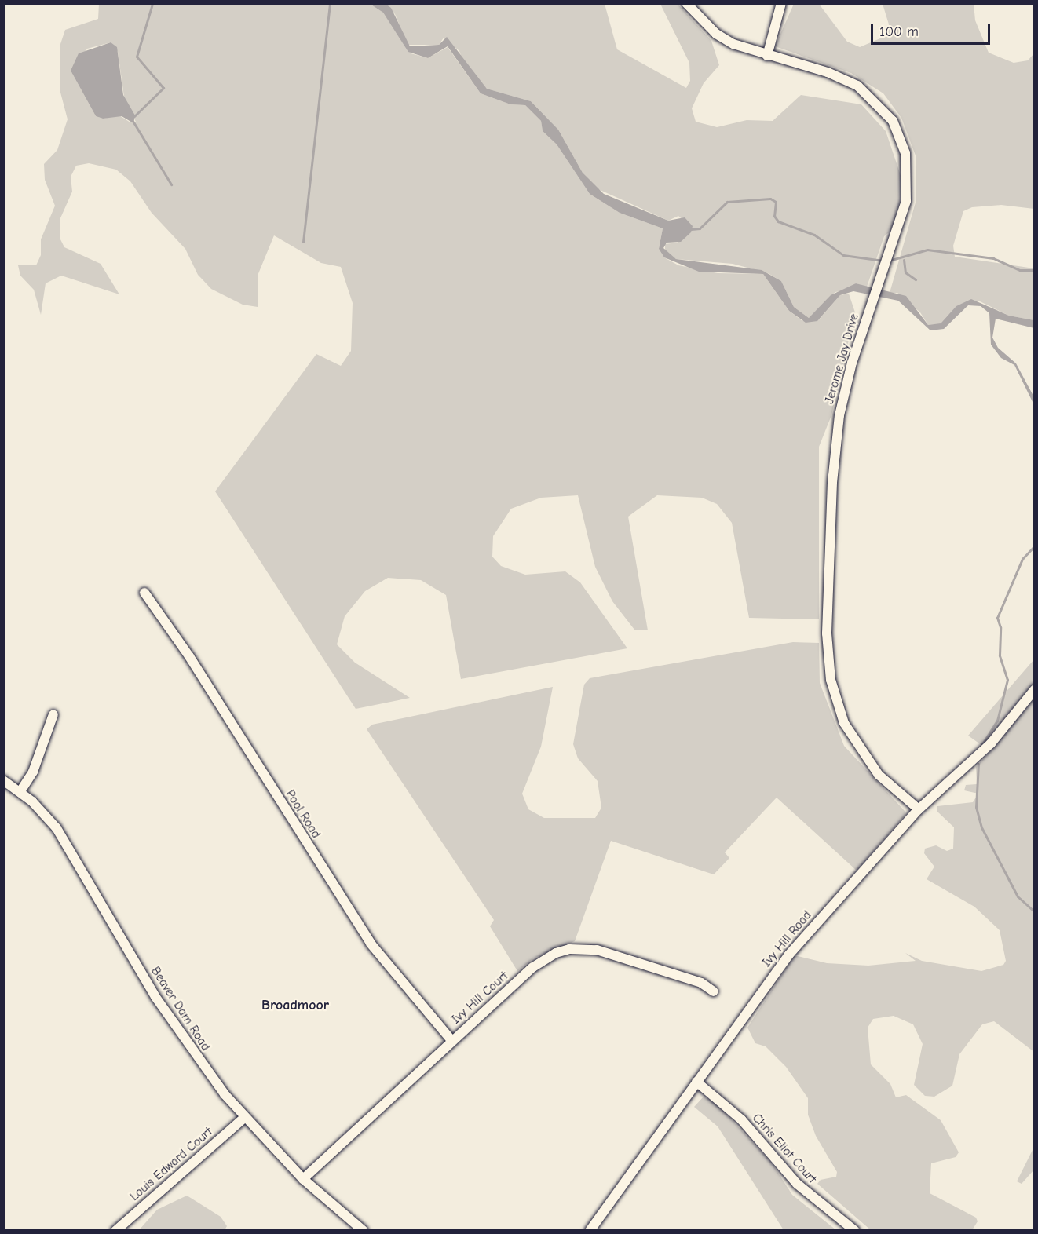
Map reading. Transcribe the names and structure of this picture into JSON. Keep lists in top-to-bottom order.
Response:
{
  "streets": {
    "street": [
      "Jerome Jay Drive",
      "Pool Road",
      "Ivy Hill Road",
      "Ivy Hill Court",
      "Beaver Dam Road",
      "Chris Eliot Court",
      "Louis Edward Court"
    ]
  },
  "crossings": [
    ["Jerome Jay Drive", "Ivy Hill Road"],
    ["Pool Road", "Ivy Hill Court"],
    ["Ivy Hill Road", "Chris Eliot Court"],
    ["Ivy Hill Court", "Beaver Dam Road"],
    ["Beaver Dam Road", "Louis Edward Court"]
  ],
  "districts": ["Broadmoor"],
  "scale_bar": "100 m"
}
